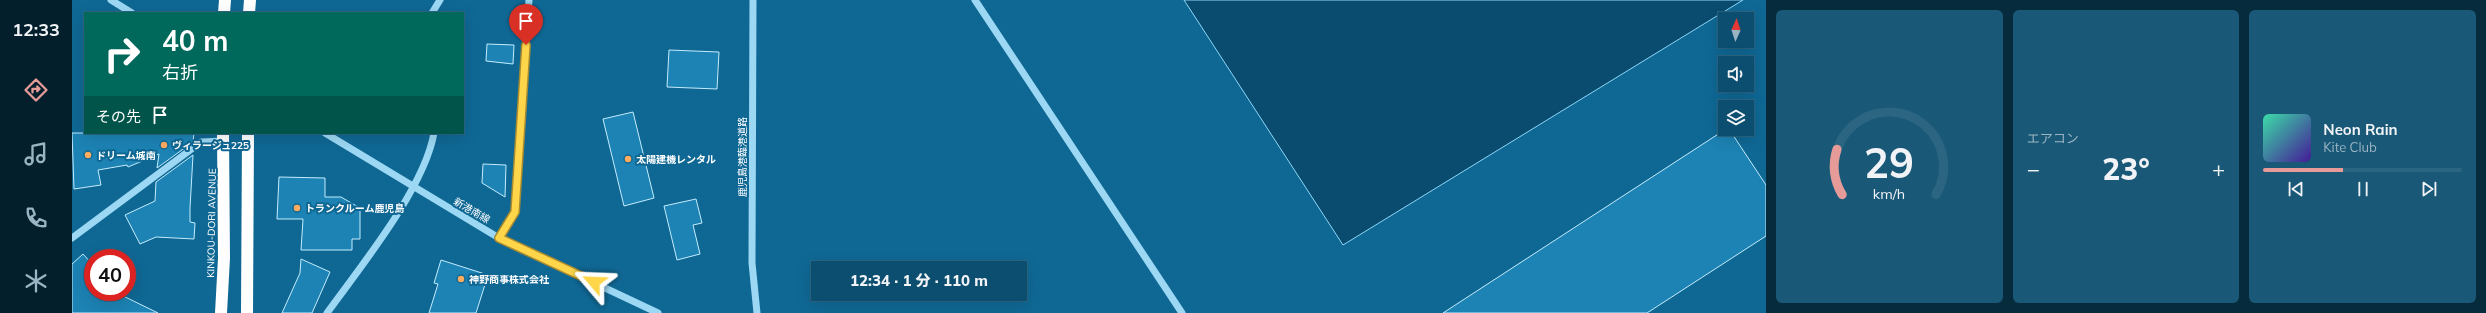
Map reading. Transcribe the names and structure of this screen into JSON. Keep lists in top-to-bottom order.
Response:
{
  "streets": {
    "highway": ["KINKOU-DORI AVENUE"],
    "street": ["鹿児島港臨港道路", "新港南線"]
  },
  "places": [
    "ヴィラージュ225",
    "ドリーム城南",
    "太陽建機レンタル",
    "トランクルーム鹿児島",
    "神野商事株式会社"
  ],
  "north": "top",
  "page": {
    "tabs": "12:33",
    "tile": "エアコン",
    "turn": ["40 m", "右折"],
    "then": "その先",
    "song": ["Neon Rain", "Kite Club"],
    "heat": ["−", "23°", "+"],
    "limit": "40",
    "trip": "12:34 · 1 分 · 110 m",
    "gauge": ["29", "km/h"]
  }
}
